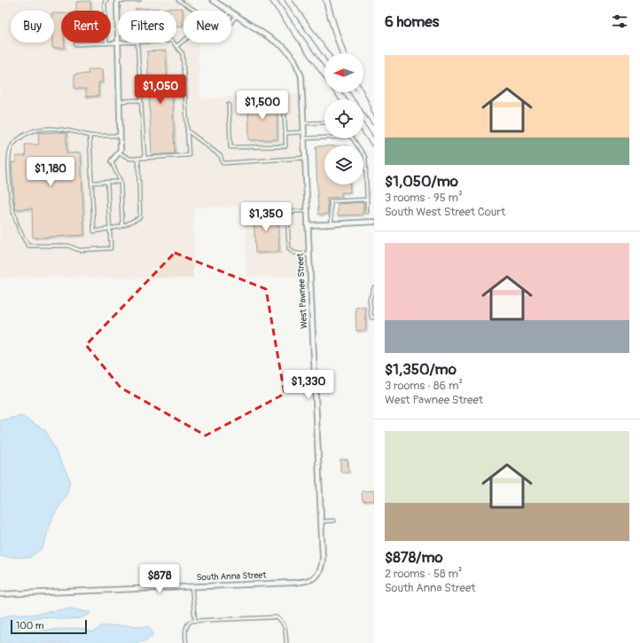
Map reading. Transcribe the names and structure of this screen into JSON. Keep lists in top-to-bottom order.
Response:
{
  "streets": {
    "street": ["West Pawnee Street", "South Anna Street"]
  },
  "crossings": [
    ["West Pawnee Street", "South Anna Street"]
  ],
  "scale_bar": "100 m",
  "north": "left",
  "page": {
    "heading": "6 homes",
    "chip": [
      "Buy",
      "Rent",
      "Filters",
      "New"
    ],
    "list": [
      {
        "name": "$1,050/mo",
        "note": "3 rooms · 95 m² · South West Street Court"
      },
      {
        "name": "$1,350/mo",
        "note": "3 rooms · 86 m² · West Pawnee Street"
      },
      {
        "name": "$878/mo",
        "note": "2 rooms · 58 m² · South Anna Street"
      }
    ],
    "price": [
      "$1,050",
      "$1,500",
      "$1,180",
      "$1,350",
      "$1,330",
      "$878"
    ],
    "scale": "100 m"
  }
}
